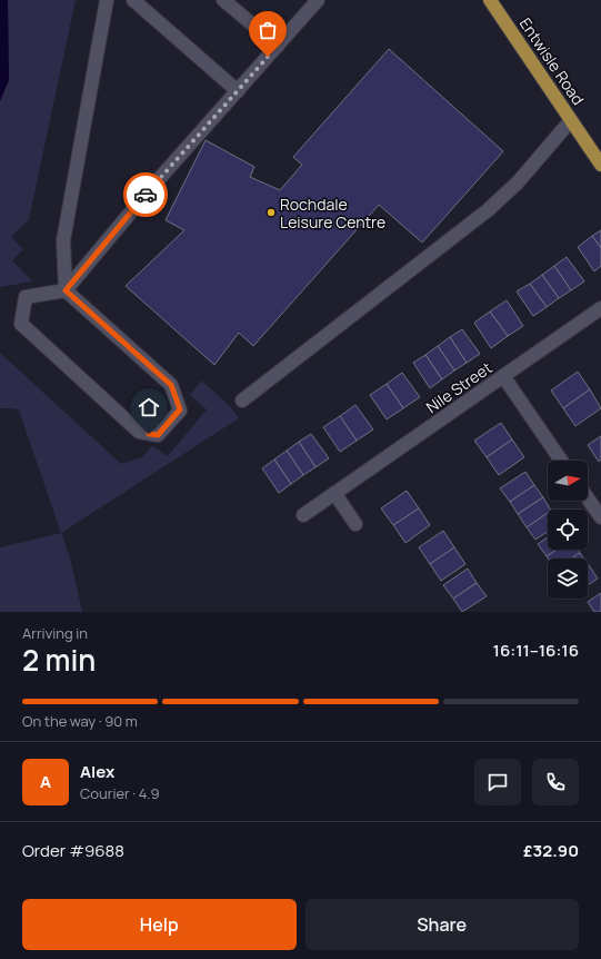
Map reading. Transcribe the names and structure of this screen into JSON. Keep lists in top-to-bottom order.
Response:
{
  "streets": {
    "main road": ["Entwisle Road"],
    "street": ["Nile Street"]
  },
  "places": ["Rochdale Leisure Centre"],
  "north": "right",
  "page": {
    "heading": ["2 min", "Arriving in", "16:11–16:16"],
    "panel": [
      "Alex",
      "Courier · 4.9",
      "Order #9688",
      "£32.90"
    ],
    "bar": "On the way · 90 m",
    "round": "A",
    "buttons": ["Help", "Share"]
  }
}
